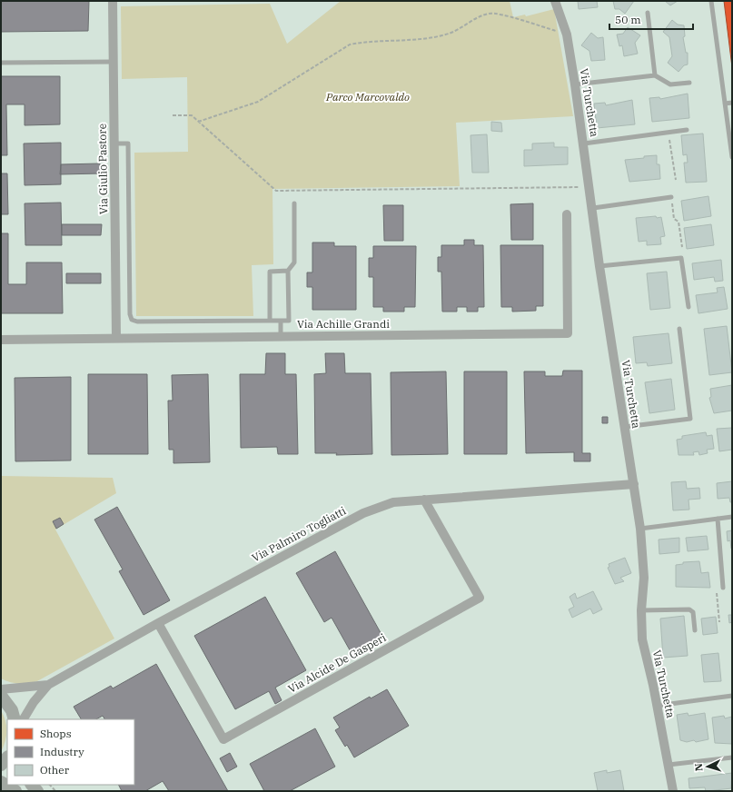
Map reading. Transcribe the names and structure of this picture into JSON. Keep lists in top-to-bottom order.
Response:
{
  "streets": {
    "street": [
      "Via Turchetta",
      "Via Giulio Pastore",
      "Via Achille Grandi",
      "Via Palmiro Togliatti",
      "Via Alcide De Gasperi"
    ]
  },
  "crossings": [
    ["Via Turchetta", "Via Palmiro Togliatti"],
    ["Via Giulio Pastore", "Via Achille Grandi"],
    ["Via Palmiro Togliatti", "Via Alcide De Gasperi"]
  ],
  "parks": ["Parco Marcovaldo"],
  "legend": ["Shops", "Industry", "Other"],
  "scale_bar": "50 m",
  "north": "left"
}
